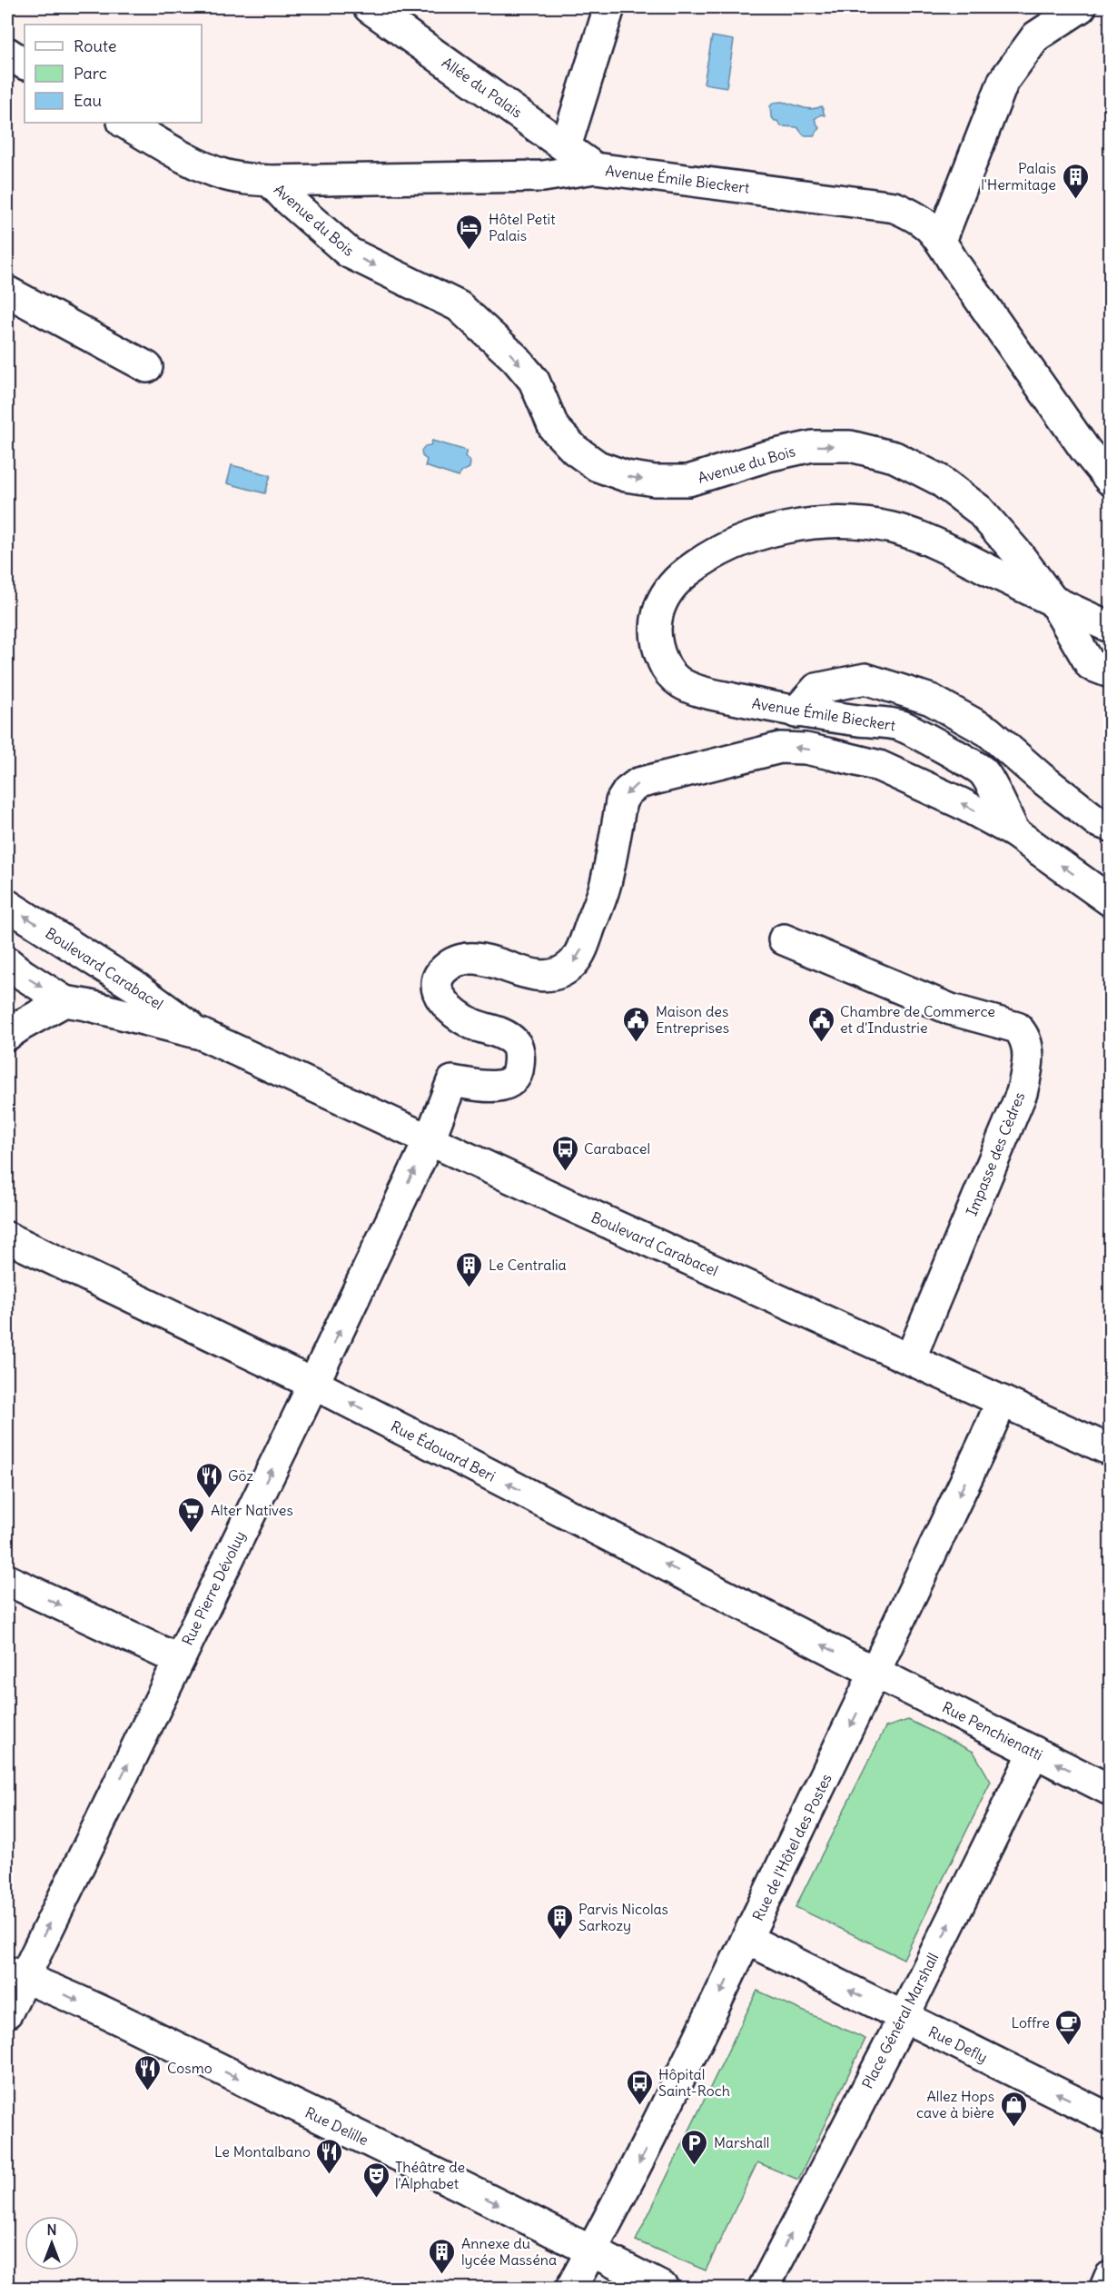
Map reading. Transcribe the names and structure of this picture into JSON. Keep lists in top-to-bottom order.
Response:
{
  "streets": {
    "street": [
      "Allée du Palais",
      "Avenue Émile Bieckert",
      "Avenue du Bois",
      "Boulevard Carabacel",
      "Impasse des Cèdres",
      "Rue Édouard Beri",
      "Rue Pierre Dévoluy",
      "Rue Penchienatti",
      "Rue de l'Hôtel des Postes",
      "Place Général Marshall",
      "Rue Defly",
      "Rue Delille"
    ]
  },
  "crossings": [
    ["Allée du Palais", "Avenue Émile Bieckert"],
    ["Avenue Émile Bieckert", "Avenue du Bois"],
    ["Boulevard Carabacel", "Impasse des Cèdres"],
    ["Boulevard Carabacel", "Rue Pierre Dévoluy"],
    ["Boulevard Carabacel", "Rue de l'Hôtel des Postes"],
    ["Rue Édouard Beri", "Rue Pierre Dévoluy"],
    ["Rue Édouard Beri", "Rue Penchienatti"],
    ["Rue Édouard Beri", "Rue de l'Hôtel des Postes"],
    ["Rue Pierre Dévoluy", "Rue Delille"],
    ["Rue Penchienatti", "Rue de l'Hôtel des Postes"],
    ["Rue Penchienatti", "Place Général Marshall"],
    ["Rue de l'Hôtel des Postes", "Rue Defly"],
    ["Rue de l'Hôtel des Postes", "Rue Delille"],
    ["Place Général Marshall", "Rue Defly"]
  ],
  "one_way": [
    "Avenue du Bois",
    "Rue Édouard Beri",
    "Rue Pierre Dévoluy",
    "Rue de l'Hôtel des Postes",
    "Place Général Marshall",
    "Rue Defly",
    "Rue Delille"
  ],
  "places": {
    "building": [
      "Palais l'Hermitage",
      "Le Centralia",
      "Parvis Nicolas Sarkozy",
      "Annexe du lycée Masséna"
    ],
    "hotel": ["Hôtel Petit Palais"],
    "public building": ["Maison des Entreprises", "Chambre de Commerce et d'Industrie"],
    "bus stop": ["Carabacel", "Hôpital Saint-Roch"],
    "restaurant": ["Göz", "Cosmo", "Le Montalbano"],
    "supermarket": ["Alter Natives"],
    "cafe": ["Loffre"],
    "shop": ["Allez Hops cave à bière"],
    "parking": ["Marshall"],
    "theatre": ["Théâtre de l'Alphabet"]
  },
  "legend": ["Route", "Parc", "Eau"],
  "north": "top"
}
